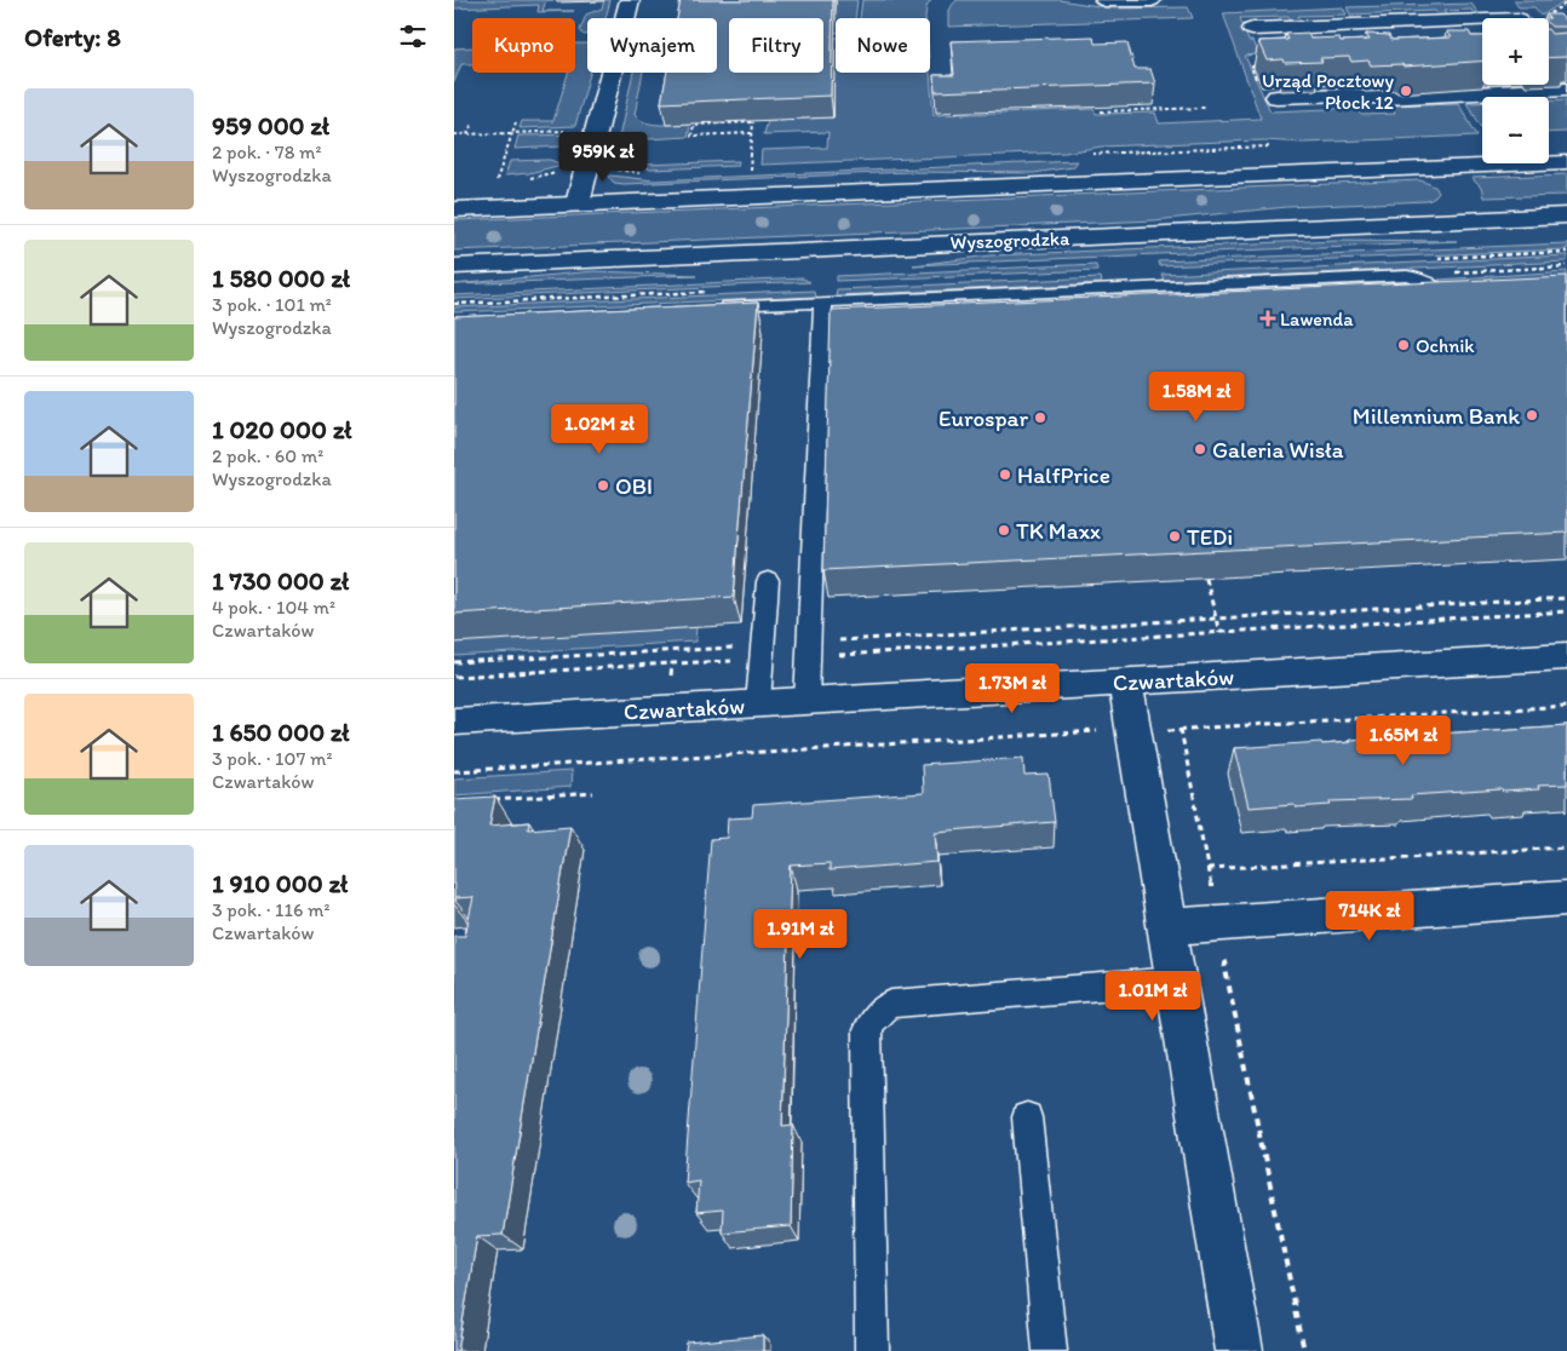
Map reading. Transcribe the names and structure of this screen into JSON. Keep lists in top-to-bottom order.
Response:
{
  "streets": {
    "street": ["Wyszogrodzka", "Czwartaków"]
  },
  "places": {
    "other": [
      "Urząd Pocztowy Płock 12",
      "Ochnik",
      "Millennium Bank",
      "Eurospar",
      "Galeria Wisła",
      "HalfPrice",
      "OBI",
      "TK Maxx",
      "TEDi"
    ],
    "health": ["Lawenda"]
  },
  "page": {
    "heading": "Oferty: 8",
    "map_buttons": ["+", "−"],
    "chip": [
      "Kupno",
      "Wynajem",
      "Filtry",
      "Nowe"
    ],
    "list": [
      {
        "name": "959 000 zł",
        "note": "2 pok. · 78 m² · Wyszogrodzka"
      },
      {
        "name": "1 580 000 zł",
        "note": "3 pok. · 101 m² · Wyszogrodzka"
      },
      {
        "name": "1 020 000 zł",
        "note": "2 pok. · 60 m² · Wyszogrodzka"
      },
      {
        "name": "1 730 000 zł",
        "note": "4 pok. · 104 m² · Czwartaków"
      },
      {
        "name": "1 650 000 zł",
        "note": "3 pok. · 107 m² · Czwartaków"
      },
      {
        "name": "1 910 000 zł",
        "note": "3 pok. · 116 m² · Czwartaków"
      }
    ],
    "price": [
      "959K zł",
      "1.58M zł",
      "1.02M zł",
      "1.73M zł",
      "1.65M zł",
      "714K zł",
      "1.91M zł",
      "1.01M zł"
    ]
  }
}
